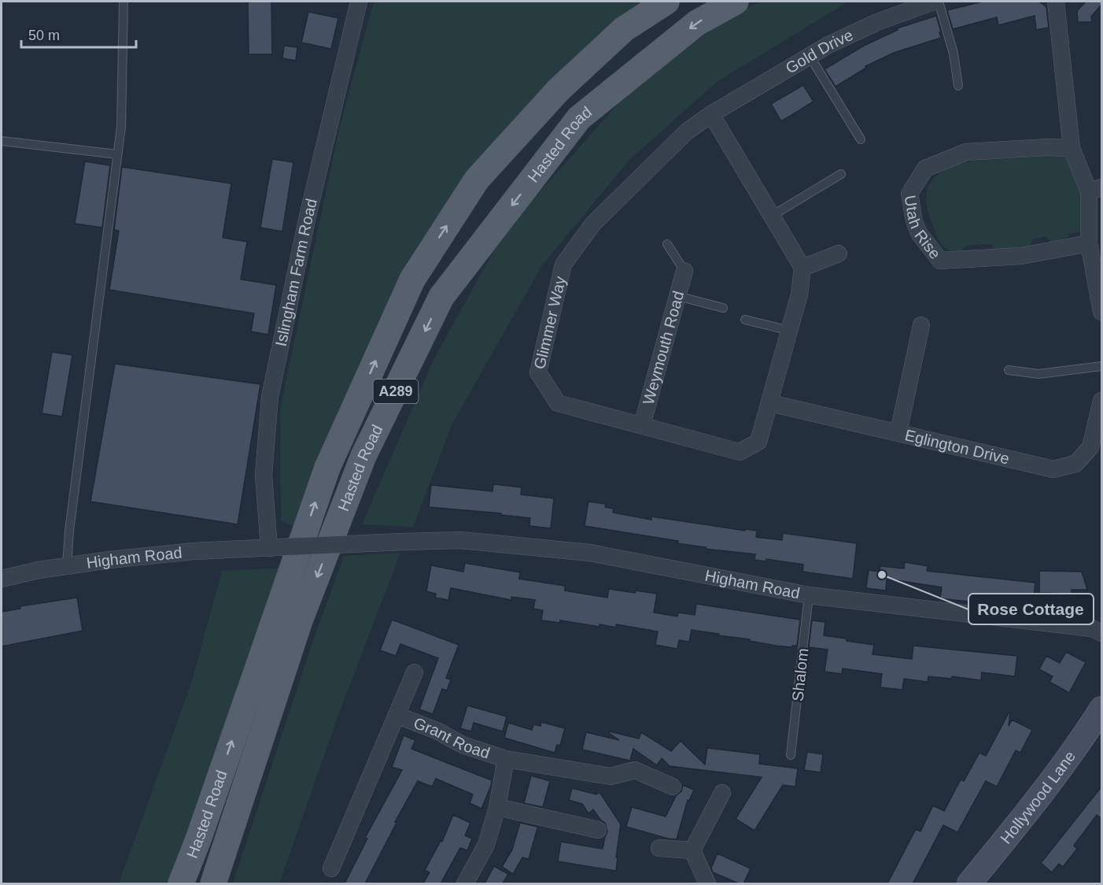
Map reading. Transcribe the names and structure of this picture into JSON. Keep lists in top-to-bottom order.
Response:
{
  "streets": {
    "main road": ["Hasted Road", "A289", "Hollywood Lane"],
    "street": [
      "Gold Drive",
      "Utah Rise",
      "Islingham Farm Road",
      "Glimmer Way",
      "Weymouth Road",
      "Eglington Drive",
      "Higham Road",
      "Grant Road"
    ],
    "lane": ["Shalom"]
  },
  "crossings": [
    ["Gold Drive", "Glimmer Way"],
    ["Islingham Farm Road", "Higham Road"],
    ["Glimmer Way", "Weymouth Road"],
    ["Glimmer Way", "Eglington Drive"],
    ["Higham Road", "Shalom"]
  ],
  "places": ["Rose Cottage"],
  "scale_bar": "50 m"
}
